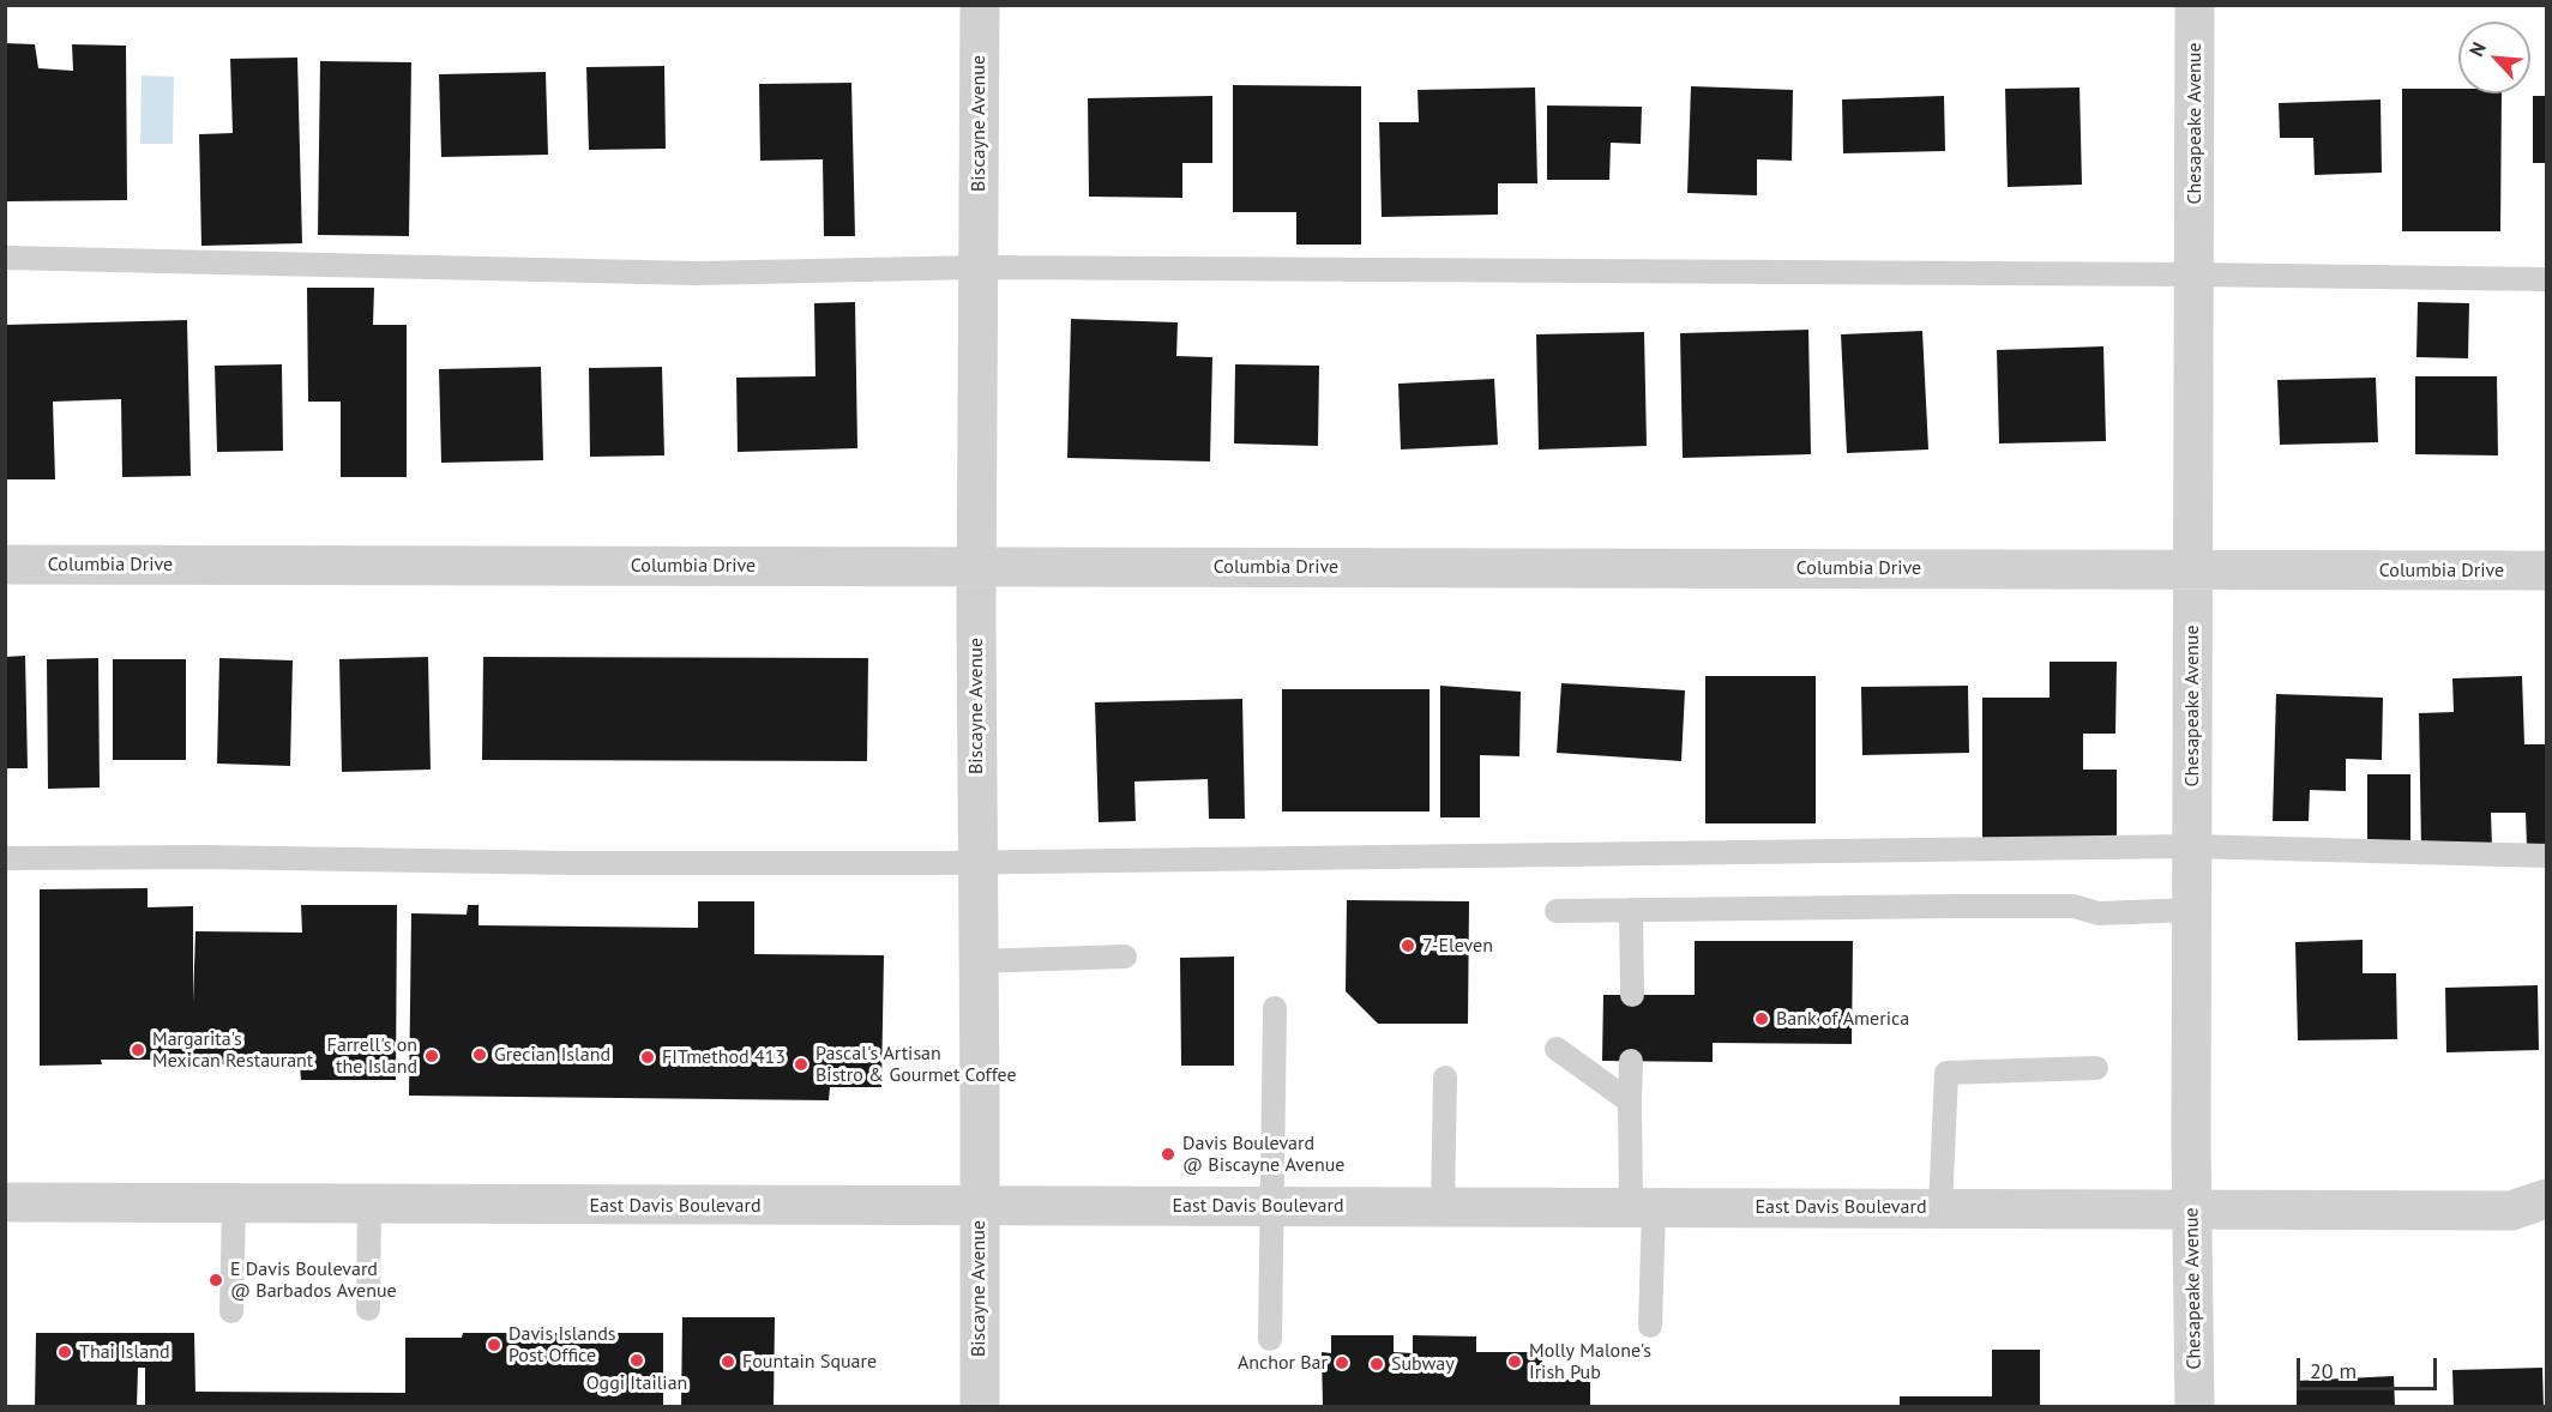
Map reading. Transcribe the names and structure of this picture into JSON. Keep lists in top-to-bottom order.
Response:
{
  "streets": {
    "street": [
      "Biscayne Avenue",
      "Chesapeake Avenue",
      "Columbia Drive",
      "East Davis Boulevard"
    ]
  },
  "crossings": [
    ["Biscayne Avenue", "Columbia Drive"],
    ["Biscayne Avenue", "East Davis Boulevard"],
    ["Chesapeake Avenue", "Columbia Drive"],
    ["Chesapeake Avenue", "East Davis Boulevard"]
  ],
  "places": [
    "7-Eleven",
    "Bank of America",
    "Margarita's Mexican Restaurant",
    "Grecian Island",
    "Farrell's on the Island",
    "FITmethod 413",
    "Pascal's Artisan Bistro & Gourmet Coffee",
    "Davis Boulevard @ Biscayne Avenue",
    "E Davis Boulevard @ Barbados Avenue",
    "Davis Islands Post Office",
    "Thai Island",
    "Oggi Itailian",
    "Fountain Square",
    "Molly Malone's Irish Pub",
    "Anchor Bar",
    "Subway"
  ],
  "scale_bar": "20 m",
  "north": "top left"
}
